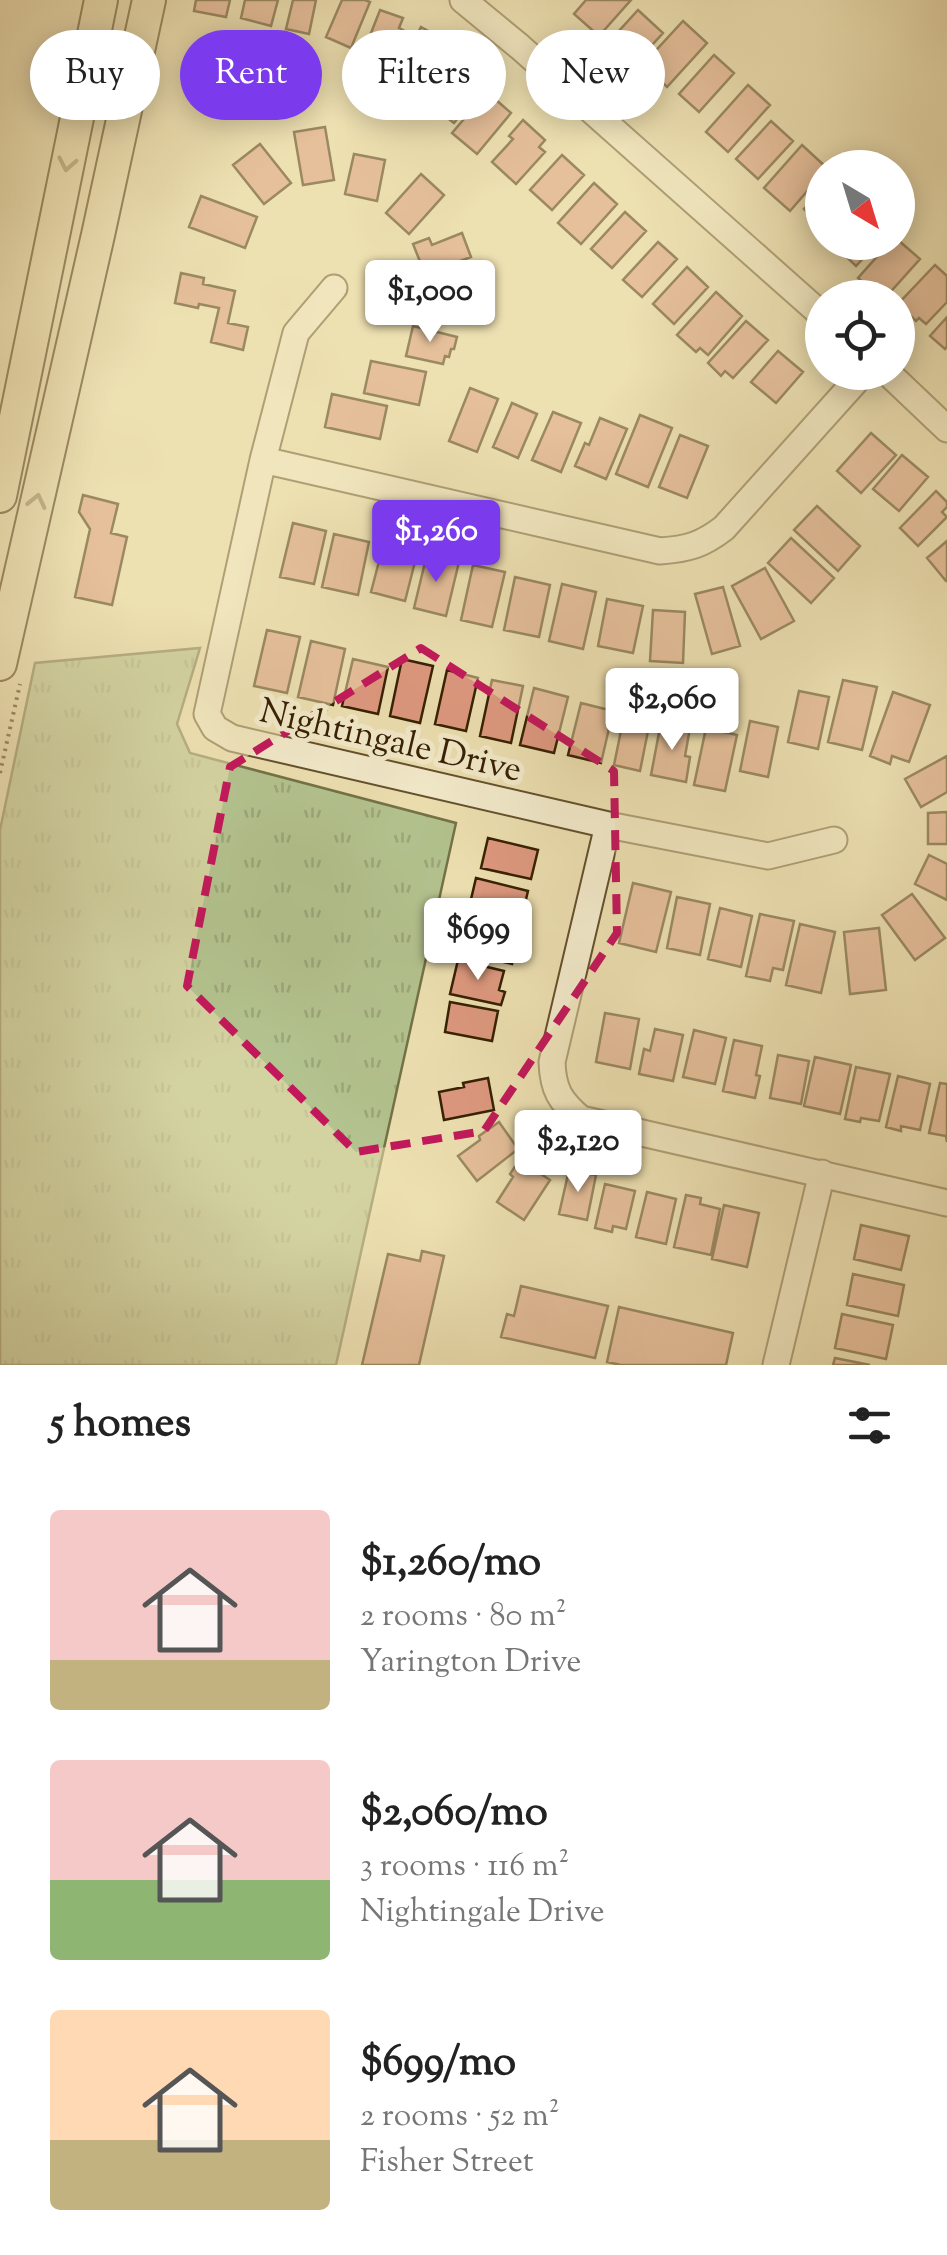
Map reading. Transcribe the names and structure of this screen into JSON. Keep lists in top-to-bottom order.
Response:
{
  "streets": {
    "street": ["Nightingale Drive"]
  },
  "north": "bottom right",
  "page": {
    "chip": [
      "Buy",
      "Rent",
      "Filters",
      "New"
    ],
    "price": [
      "$1,000",
      "$1,260",
      "$2,060",
      "$699",
      "$2,120"
    ],
    "heading": "5 homes",
    "list": [
      {
        "name": "$1,260/mo",
        "note": "2 rooms · 80 m² · Yarington Drive"
      },
      {
        "name": "$2,060/mo",
        "note": "3 rooms · 116 m² · Nightingale Drive"
      },
      {
        "name": "$699/mo",
        "note": "2 rooms · 52 m² · Fisher Street"
      }
    ]
  }
}
